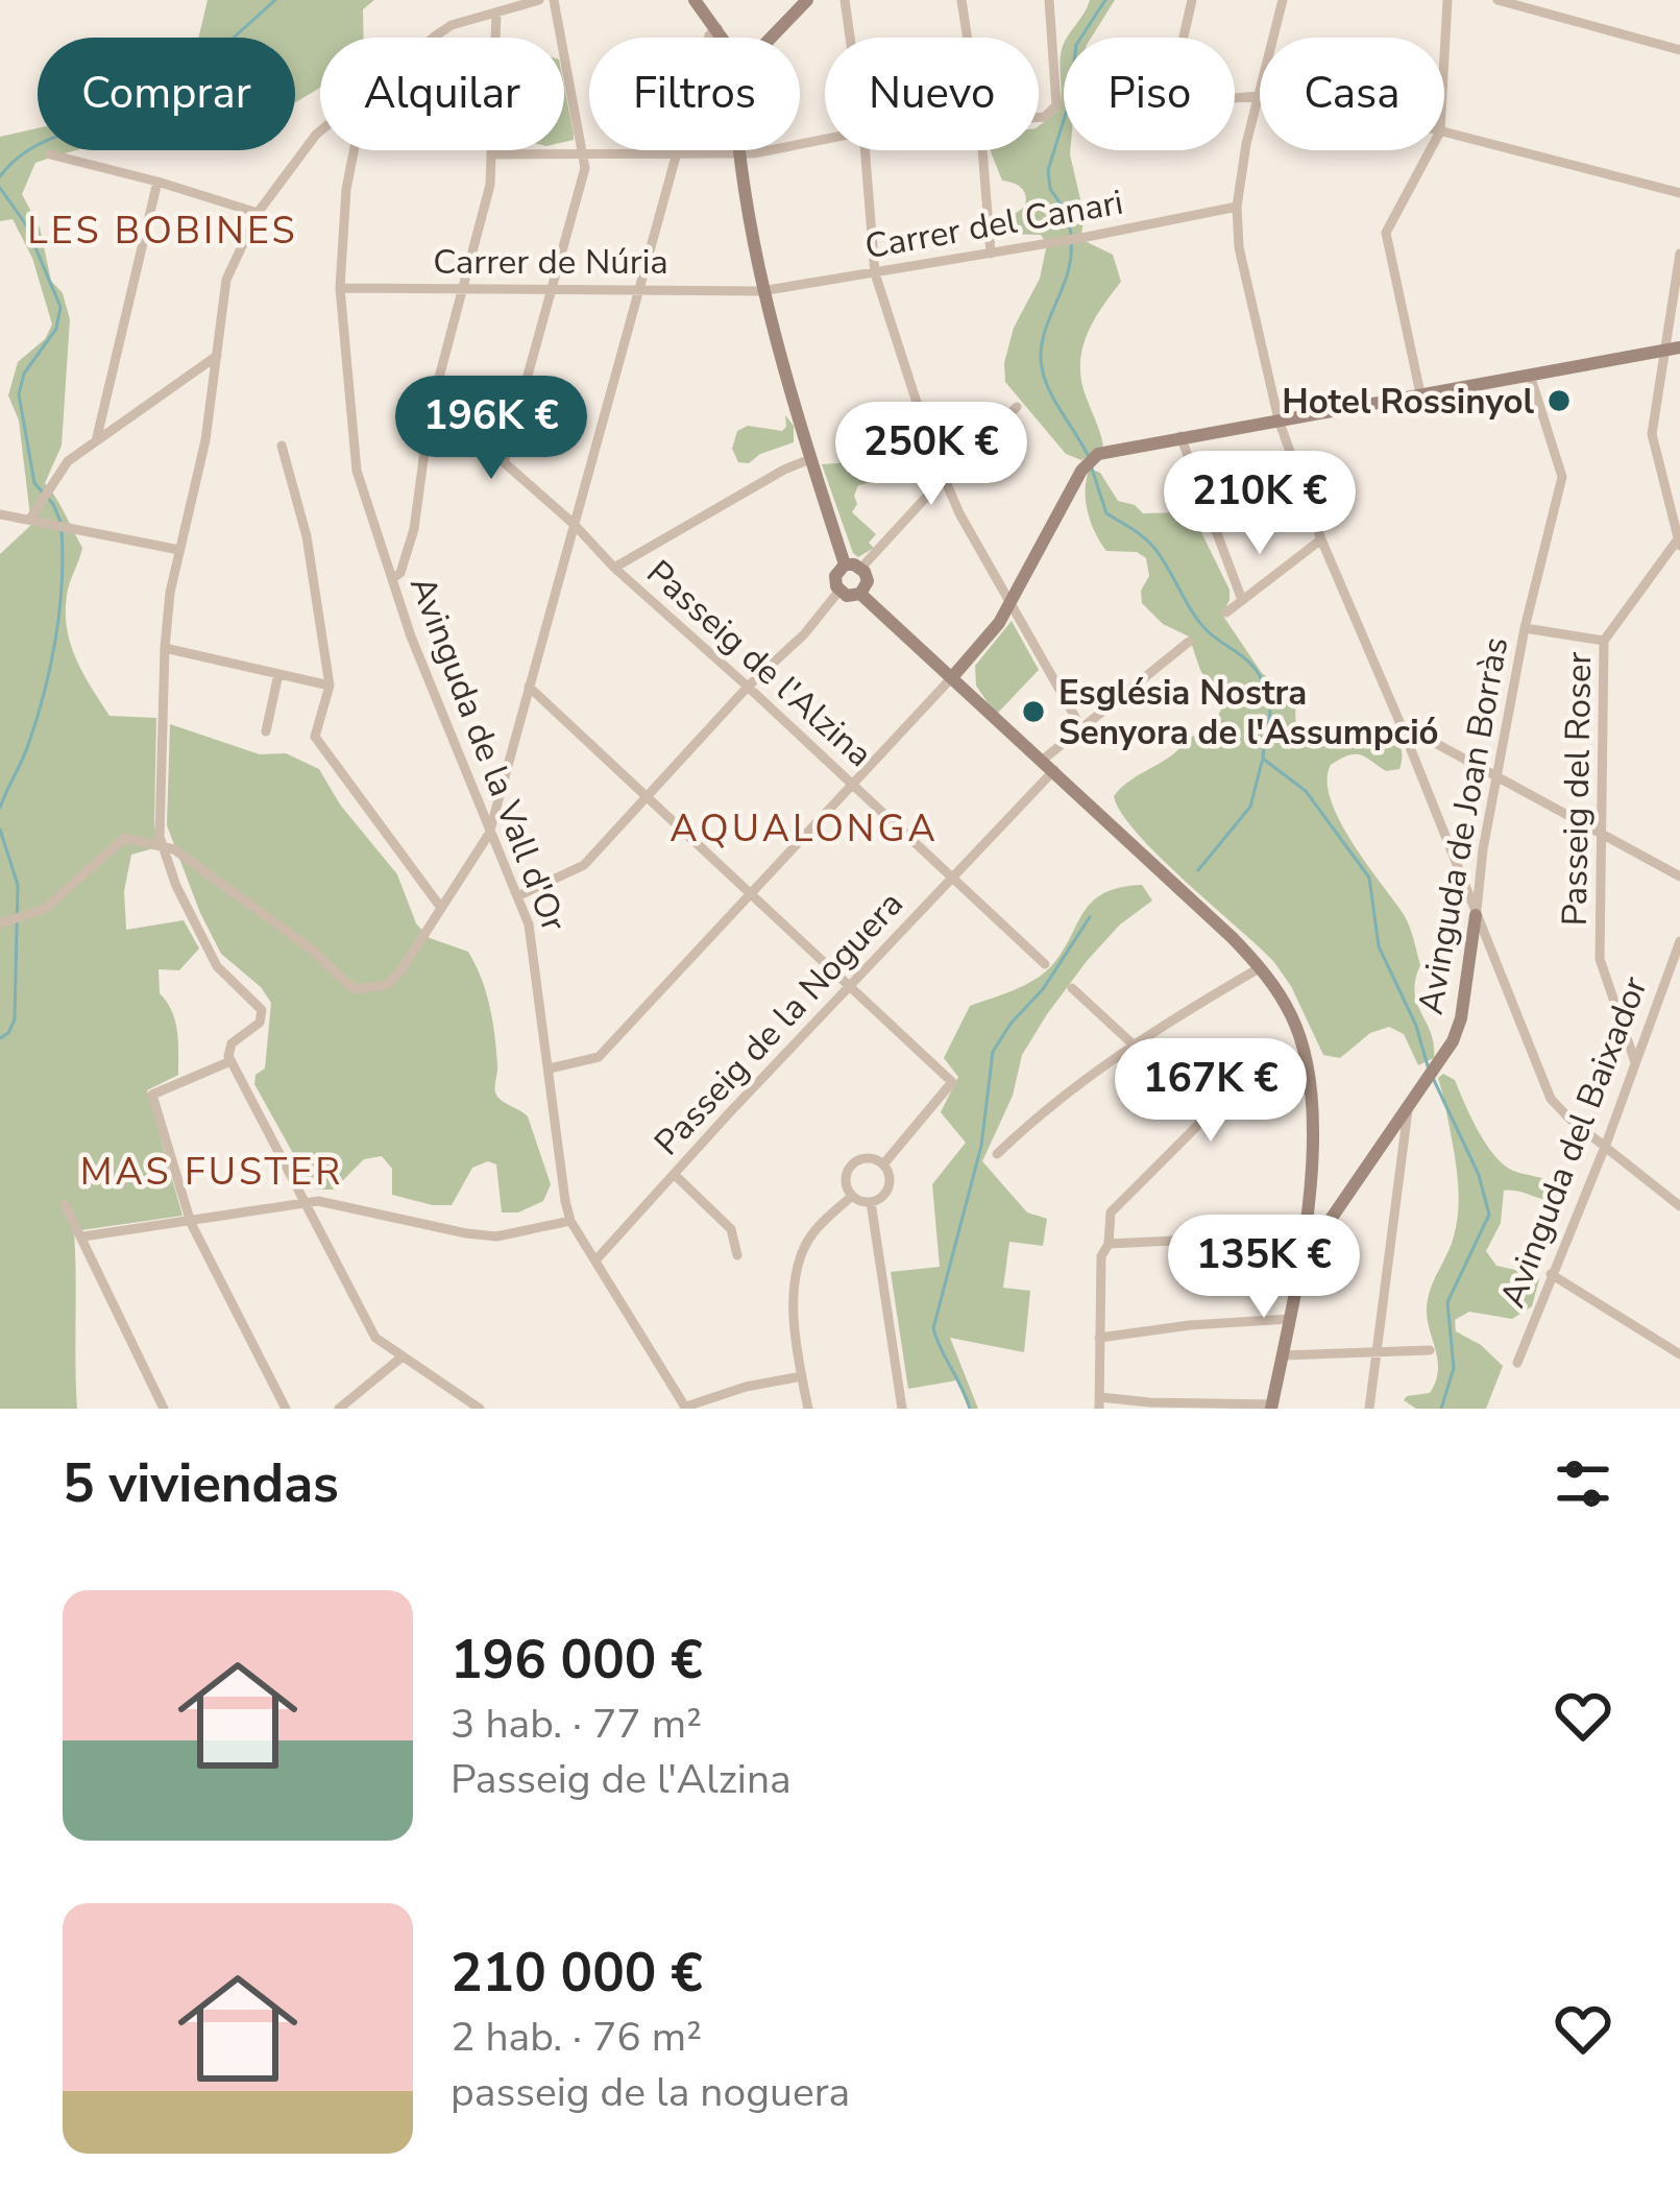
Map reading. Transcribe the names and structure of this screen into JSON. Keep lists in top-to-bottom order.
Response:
{
  "streets": {
    "street": [
      "Carrer del Canari",
      "Carrer de Núria",
      "Passeig de l'Alzina",
      "Avinguda de la Vall d'Or",
      "Passeig del Roser",
      "Avinguda de Joan Borràs",
      "Passeig de la Noguera",
      "Avinguda del Baixador"
    ]
  },
  "crossings": [
    ["Carrer del Canari", "Carrer de Núria"],
    ["Carrer de Núria", "Avinguda de la Vall d'Or"],
    ["Passeig de l'Alzina", "Passeig de la Noguera"],
    ["Avinguda de la Vall d'Or", "Passeig de la Noguera"],
    ["Passeig del Roser", "Avinguda del Baixador"]
  ],
  "districts": ["LES BOBINES", "AQUALONGA", "MAS FUSTER"],
  "places": ["Hotel Rossinyol", "Església Nostra Senyora de l'Assumpció"],
  "page": {
    "chip": [
      "Comprar",
      "Alquilar",
      "Filtros",
      "Nuevo",
      "Piso",
      "Casa"
    ],
    "price": [
      "196K €",
      "250K €",
      "210K €",
      "167K €",
      "135K €"
    ],
    "heading": "5 viviendas",
    "list": [
      {
        "name": "196 000 €",
        "note": "3 hab. · 77 m² · Passeig de l'Alzina"
      },
      {
        "name": "210 000 €",
        "note": "2 hab. · 76 m² · passeig de la noguera"
      }
    ]
  }
}
